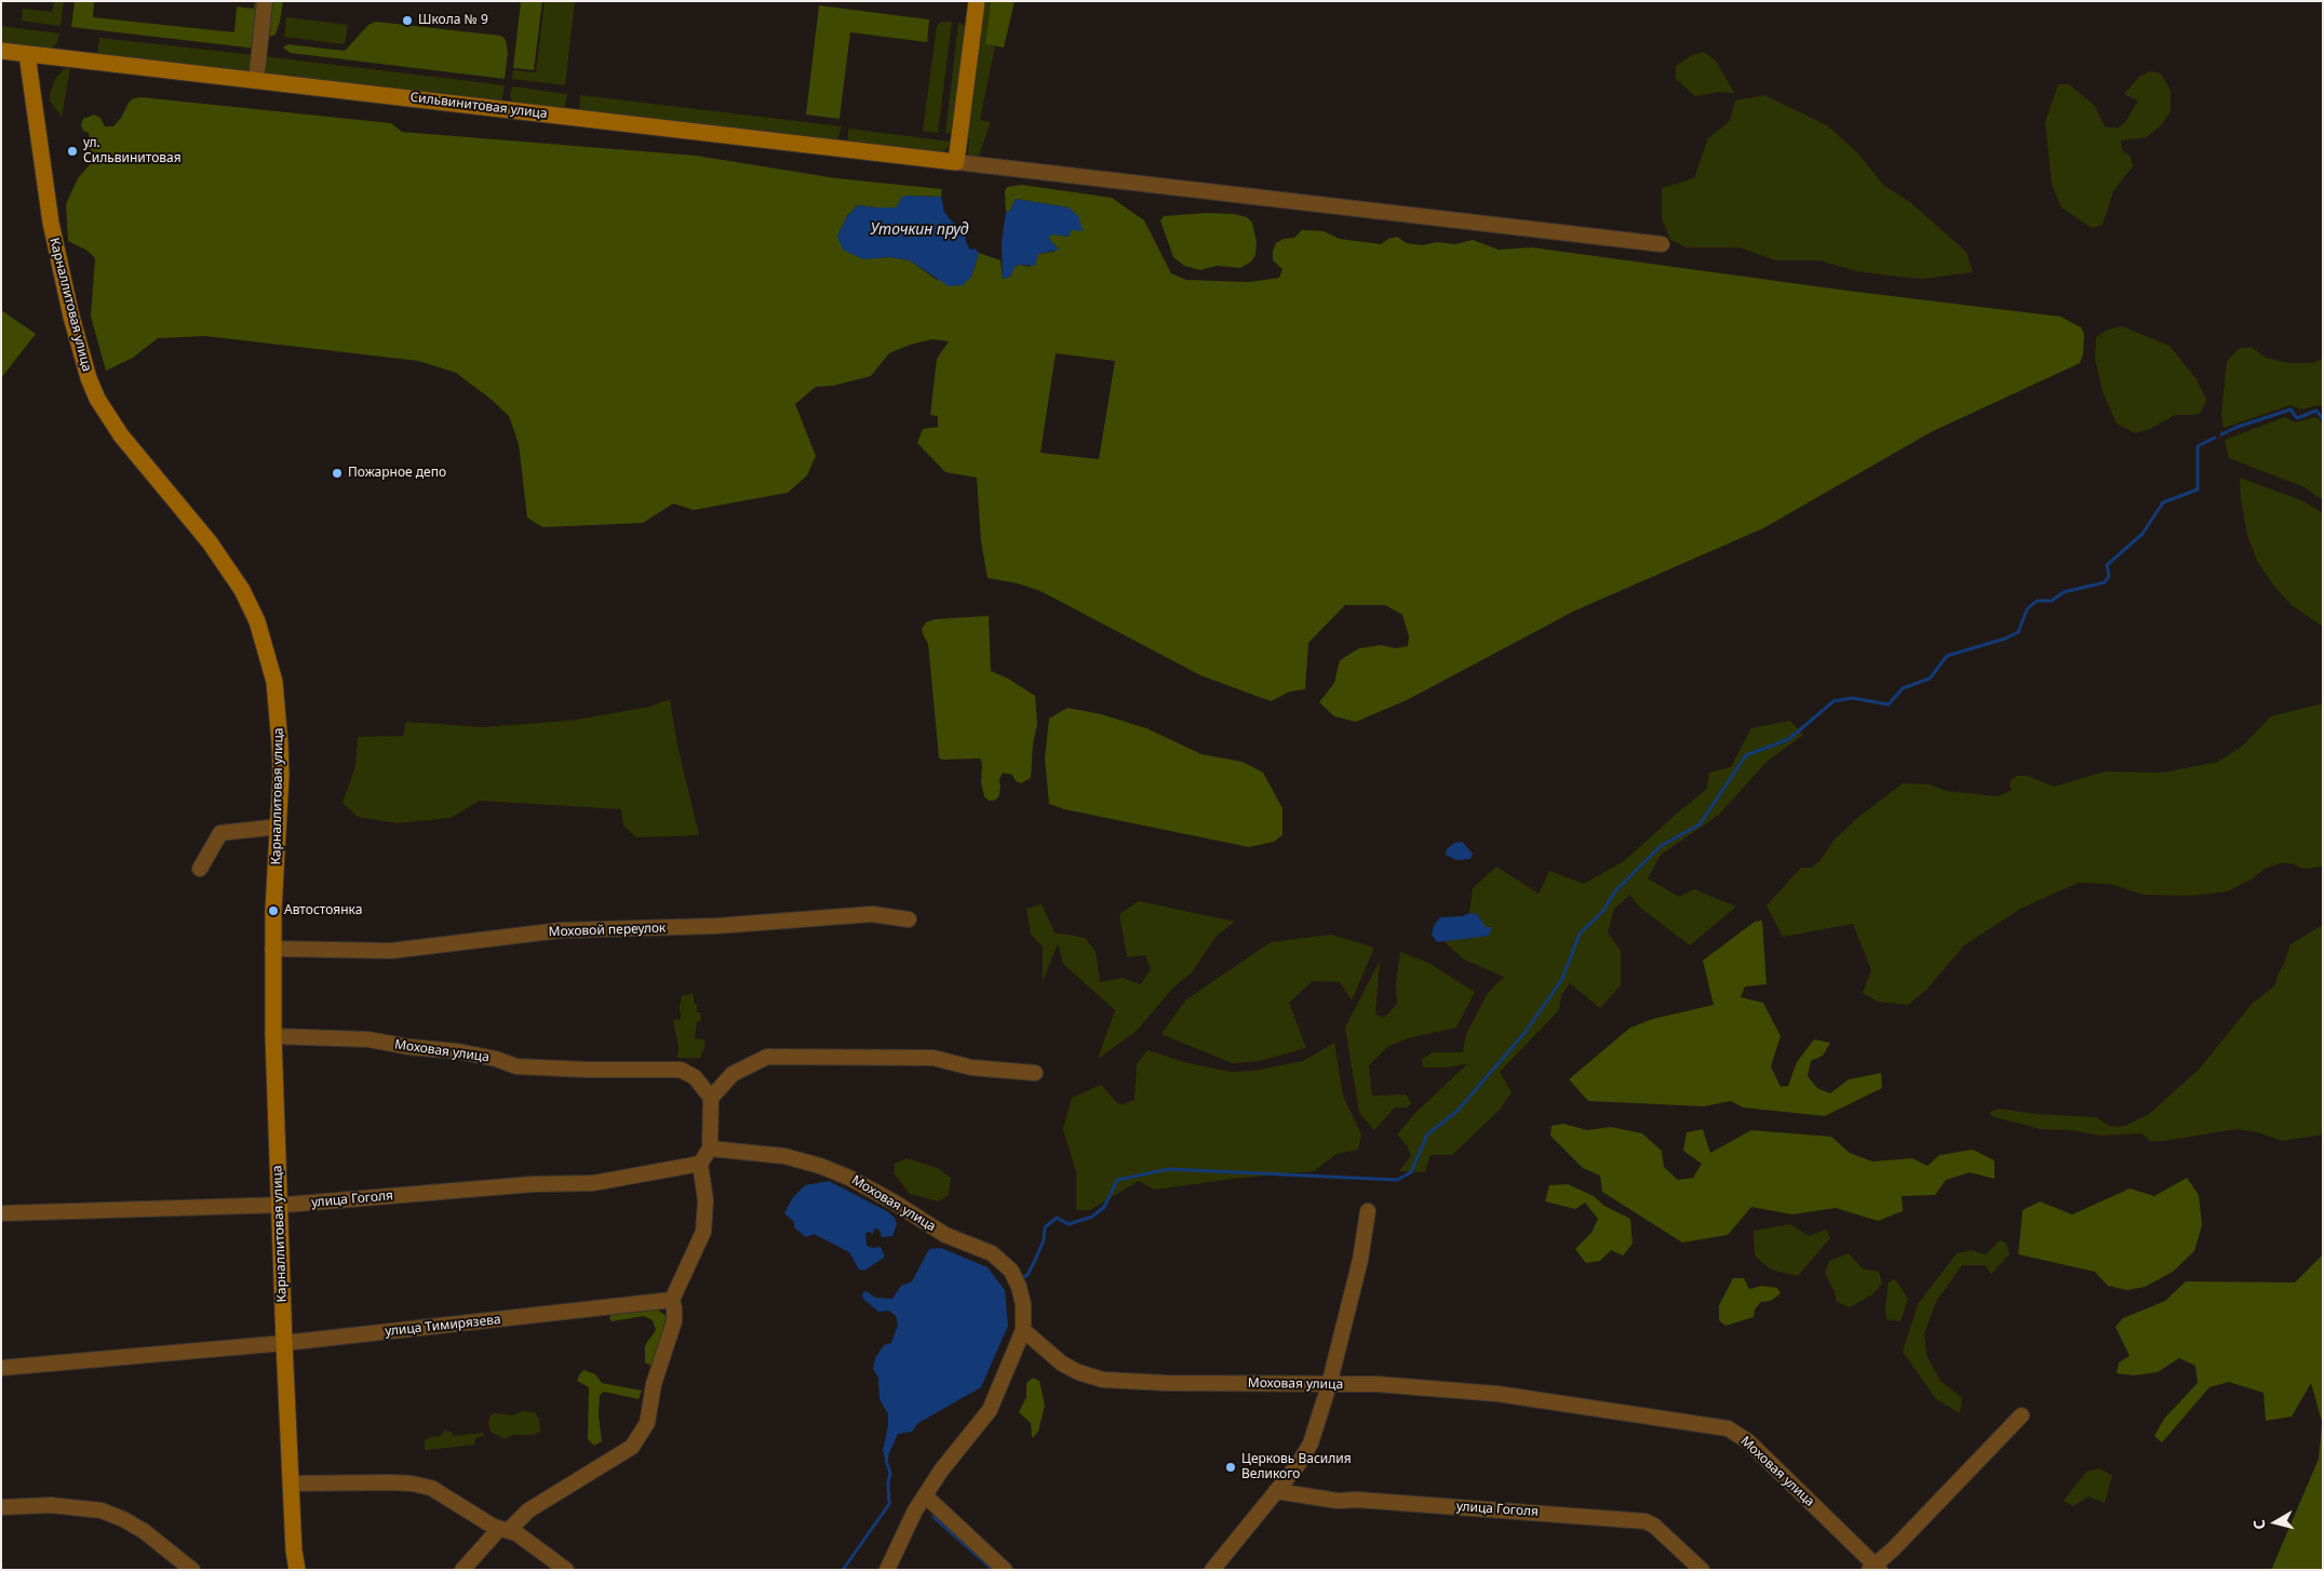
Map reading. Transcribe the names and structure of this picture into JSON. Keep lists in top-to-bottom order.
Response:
{
  "streets": {
    "street": [
      "Сильвинитовая улица",
      "Карналлитовая улица",
      "Моховой переулок",
      "Моховая улица",
      "улица Гоголя",
      "улица Тимирязева"
    ]
  },
  "crossings": [
    ["Сильвинитовая улица", "Карналлитовая улица"],
    ["Карналлитовая улица", "Моховой переулок"],
    ["Карналлитовая улица", "Моховая улица"],
    ["Карналлитовая улица", "улица Гоголя"],
    ["Карналлитовая улица", "улица Тимирязева"]
  ],
  "water": ["Уточкин пруд"],
  "places": [
    "Школа № 9",
    "ул. Сильвинитовая",
    "Пожарное депо",
    "Автостоянка",
    "Церковь Василия Великого"
  ],
  "north": "left"
}
